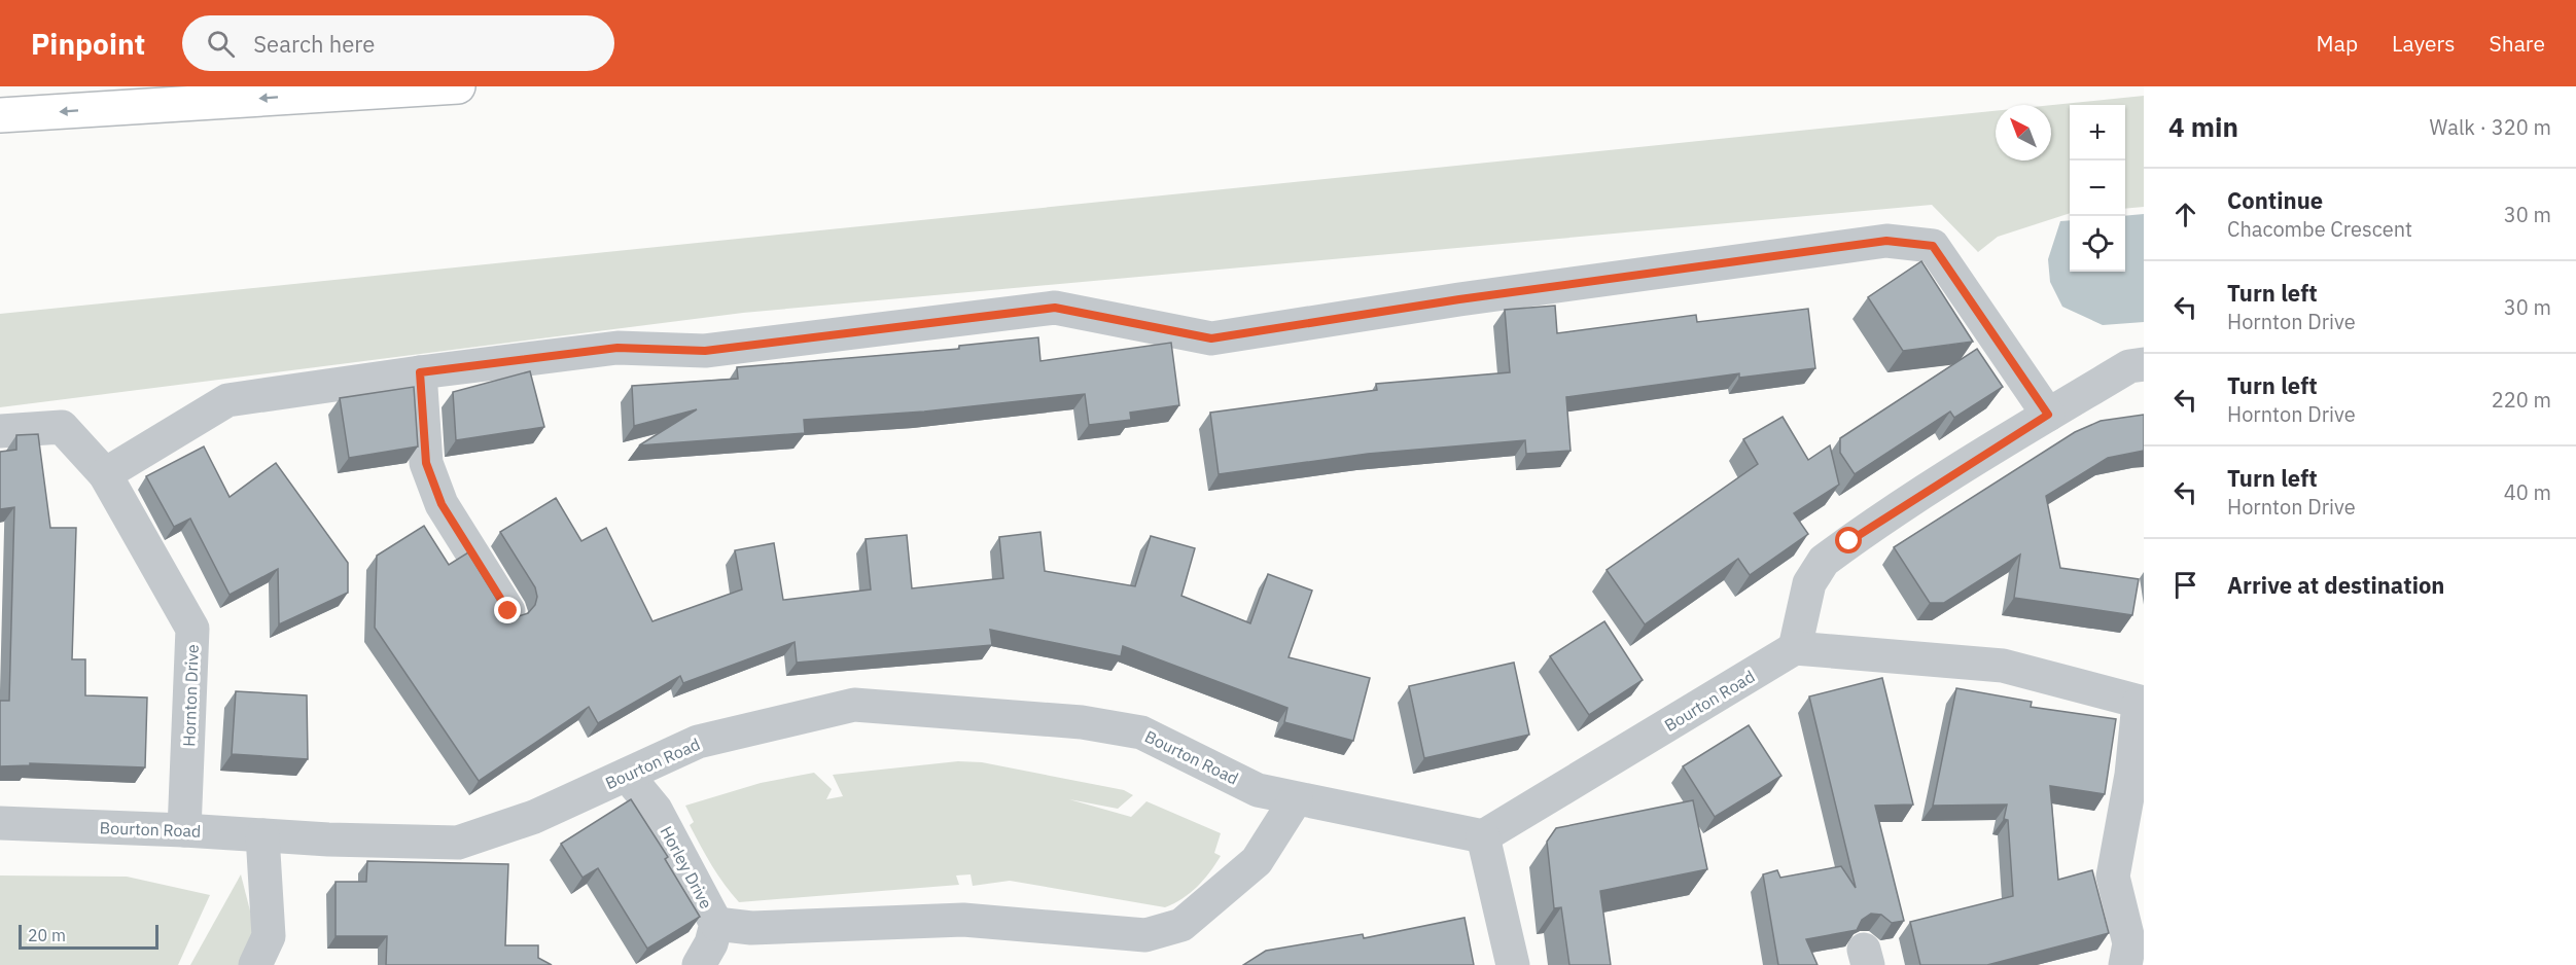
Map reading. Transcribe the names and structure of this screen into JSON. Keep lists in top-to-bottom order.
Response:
{
  "streets": {
    "street": ["Hornton Drive", "Bourton Road", "Horley Drive"]
  },
  "crossings": [
    ["Hornton Drive", "Bourton Road"],
    ["Bourton Road", "Horley Drive"]
  ],
  "scale_bar": "20 m",
  "north": "top left",
  "page": {
    "header": "Pinpoint",
    "search": "Search here",
    "nav": ["Map", "Layers", "Share"],
    "heading": ["4 min", "Walk · 320 m"],
    "map_buttons": ["+", "−"],
    "list": [
      ["Continue", "Chacombe Crescent", "30 m"],
      ["Turn left", "Hornton Drive", "30 m"],
      ["Turn left", "Hornton Drive", "220 m"],
      ["Turn left", "Hornton Drive", "40 m"],
      "Arrive at destination"
    ],
    "scale": "20 m"
  }
}
